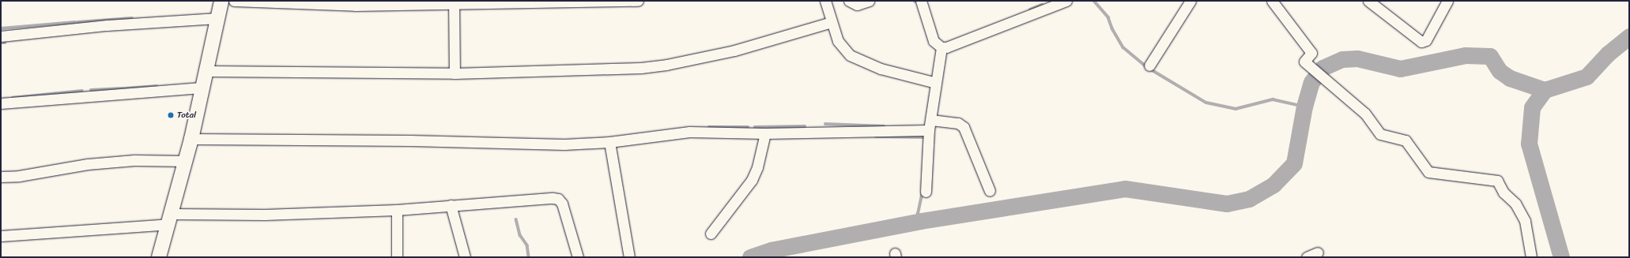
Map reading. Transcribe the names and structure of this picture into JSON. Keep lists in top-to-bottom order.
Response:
{
  "places": ["Total"]
}
